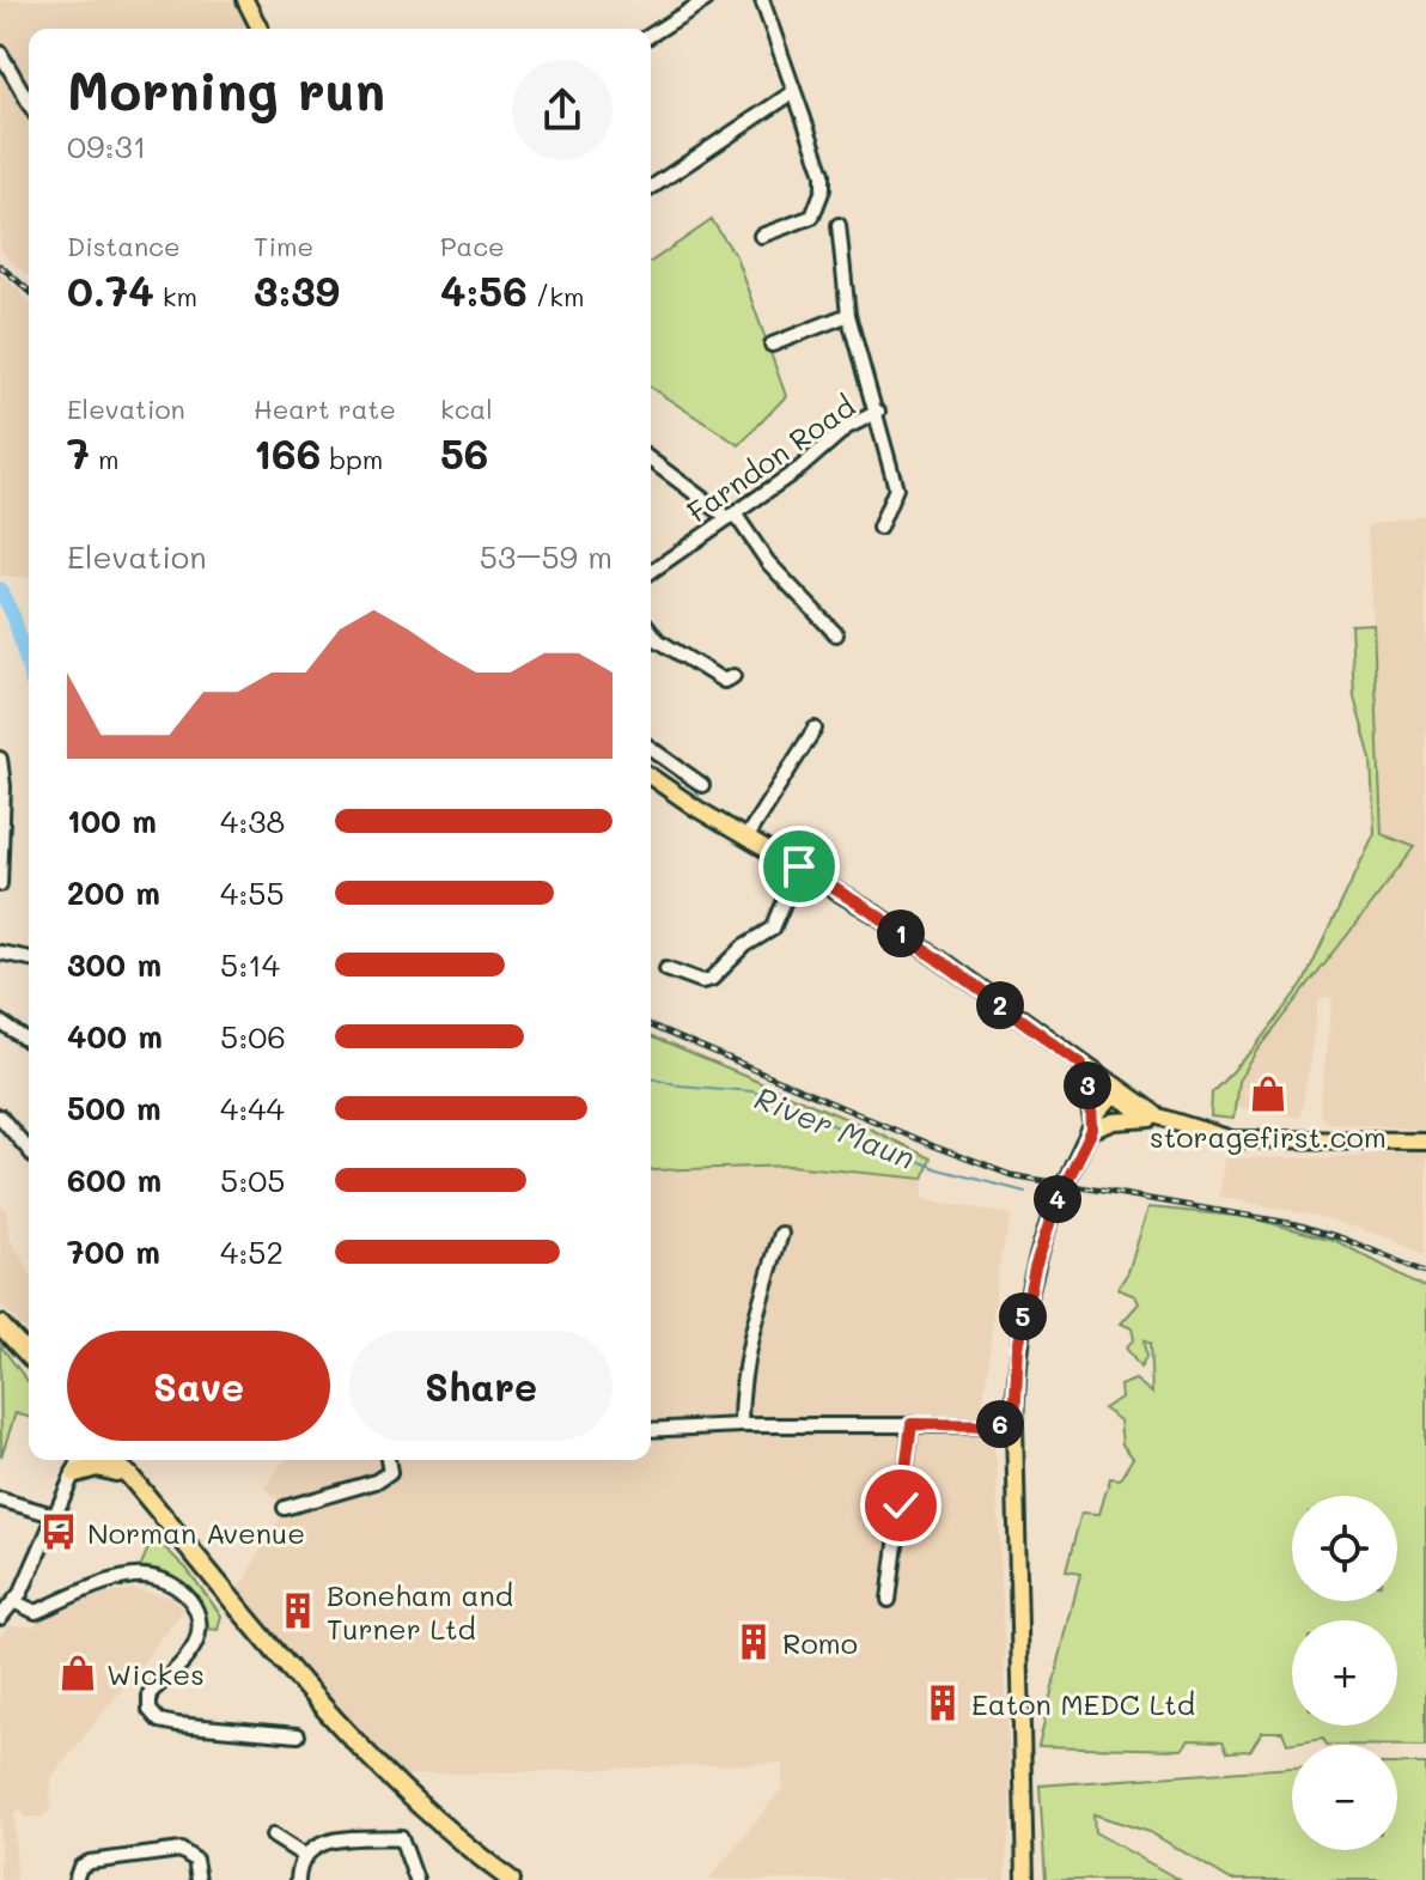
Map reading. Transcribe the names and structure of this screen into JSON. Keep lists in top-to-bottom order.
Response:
{
  "streets": {
    "street": ["Farndon Road"]
  },
  "water": ["River Maun"],
  "places": {
    "shop": ["storagefirst.com", "Wickes"],
    "bus stop": ["Norman Avenue"],
    "building": ["Boneham and Turner Ltd", "Romo", "Eaton MEDC Ltd"]
  },
  "page": {
    "heading": ["Morning run", "09:31"],
    "stats": [
      ["Distance", "0.74 km"],
      ["Time", "3:39"],
      ["Pace", "4:56 /km"],
      ["Elevation", "7 m"],
      ["Heart rate", "166 bpm"],
      ["kcal", "56"]
    ],
    "chart": ["Elevation", "53–59 m"],
    "list": [
      {
        "name": "100 m",
        "note": "4:38"
      },
      {
        "name": "200 m",
        "note": "4:55"
      },
      {
        "name": "300 m",
        "note": "5:14"
      },
      {
        "name": "400 m",
        "note": "5:06"
      },
      {
        "name": "500 m",
        "note": "4:44"
      },
      {
        "name": "600 m",
        "note": "5:05"
      },
      {
        "name": "700 m",
        "note": "4:52"
      }
    ],
    "pins": [
      "1",
      "2",
      "3",
      "4",
      "5",
      "6"
    ],
    "buttons": ["Save", "Share"],
    "map_buttons": ["+", "−"]
  }
}
